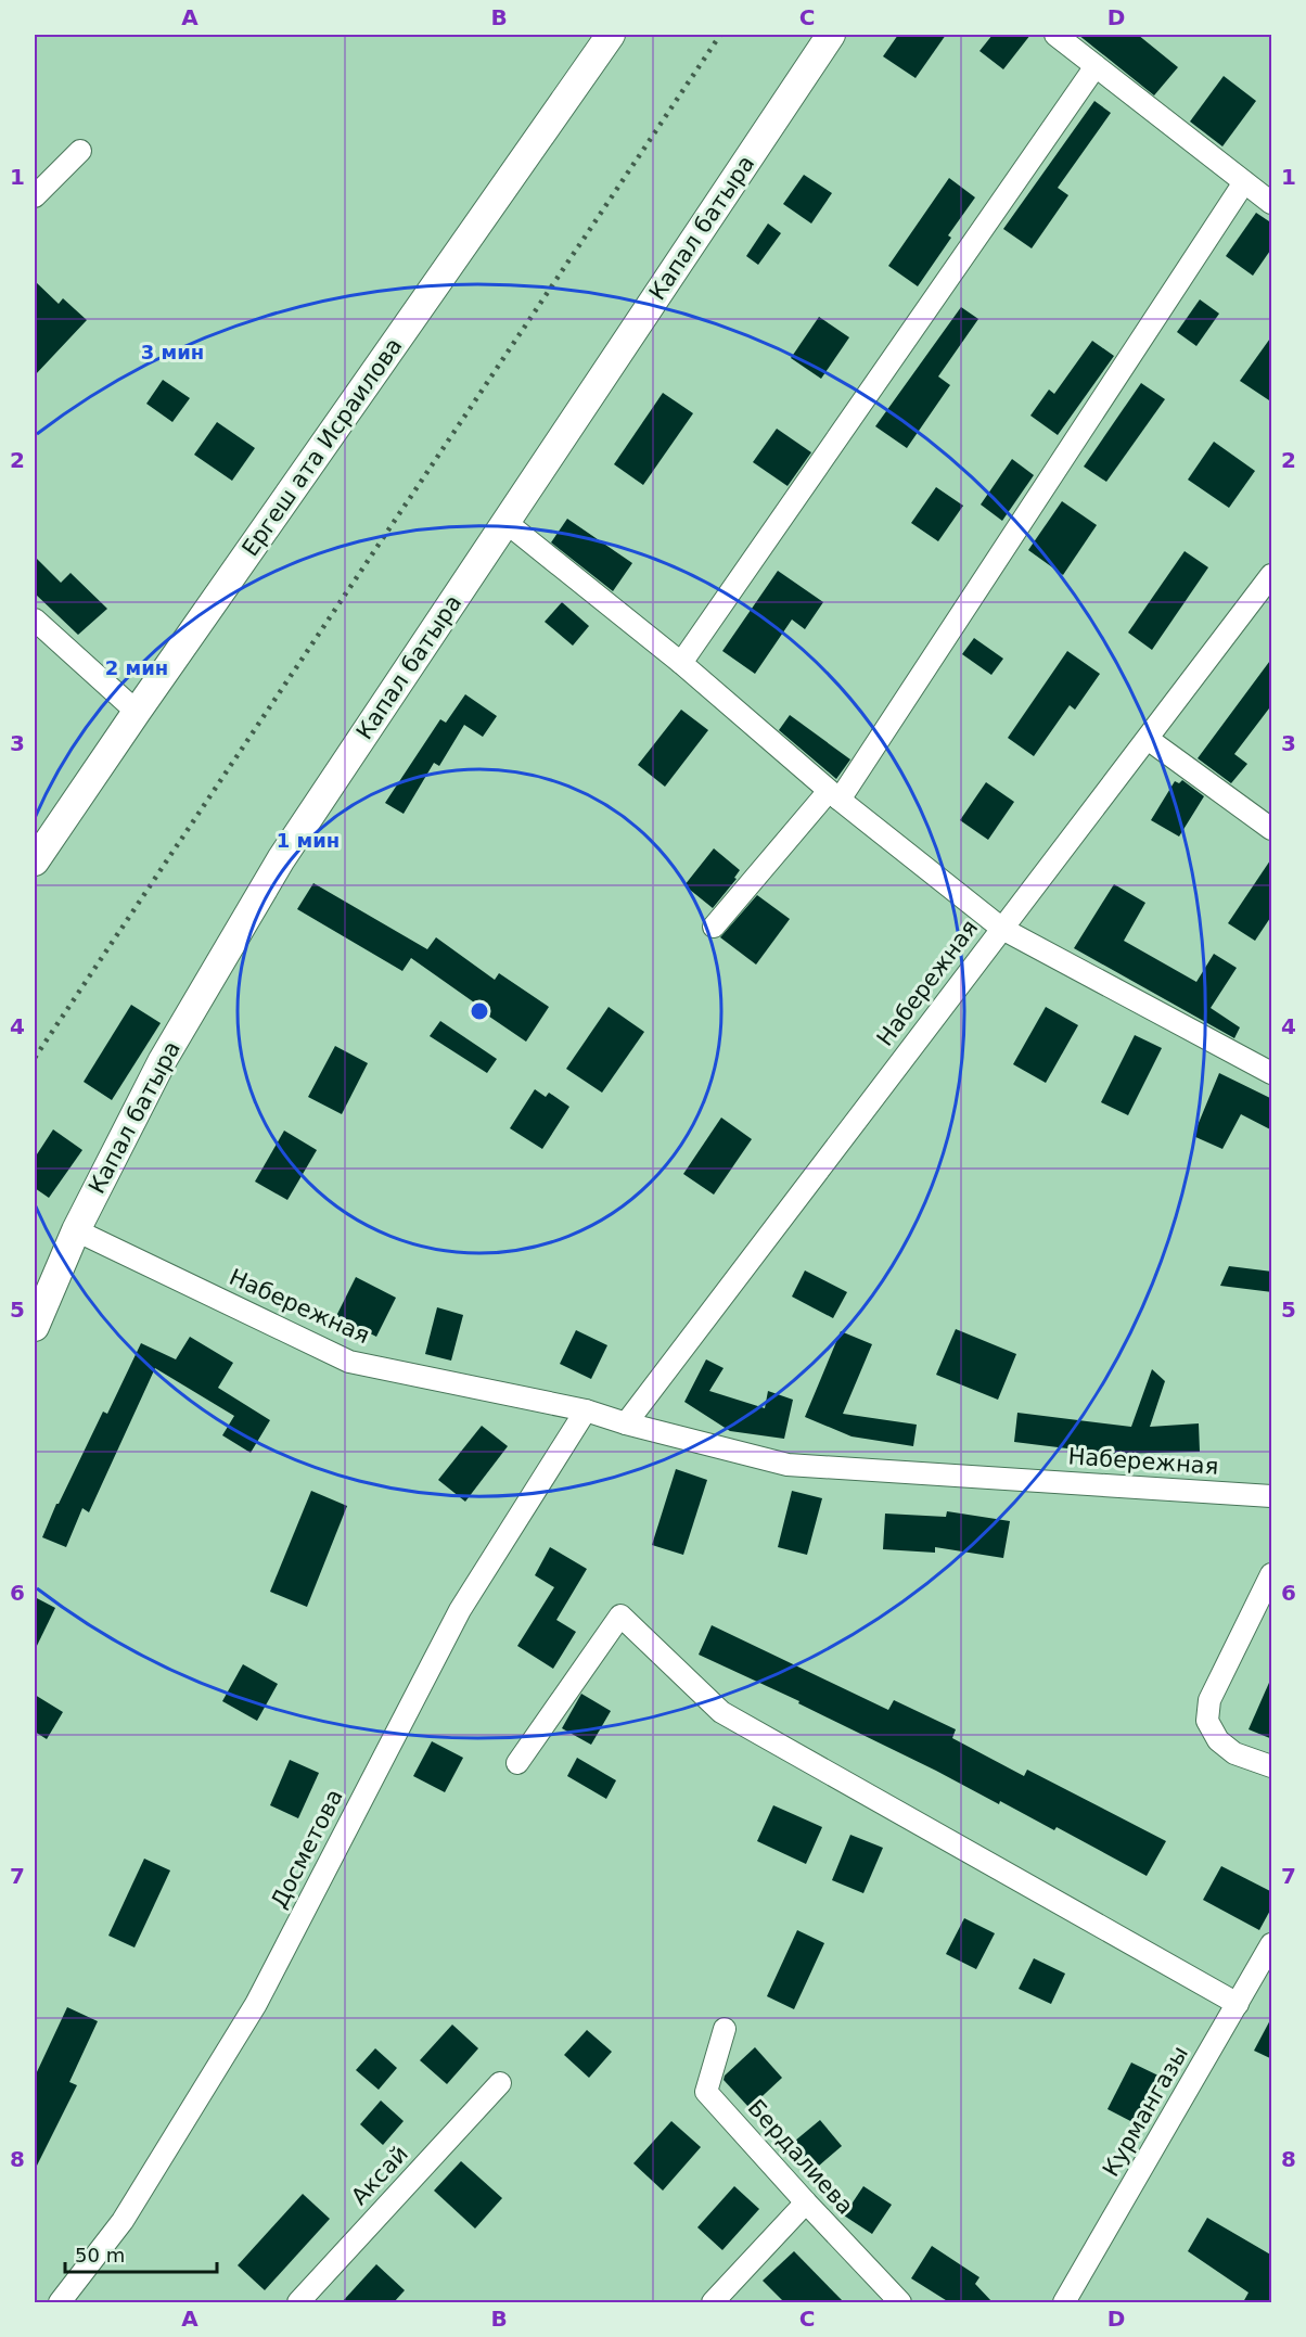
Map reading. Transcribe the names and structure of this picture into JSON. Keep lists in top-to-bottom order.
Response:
{
  "streets": {
    "main road": ["Капал батыра", "Ергеш ата Исраилова"],
    "street": [
      "Набережная",
      "Досметова",
      "Курмангазы",
      "Бердалиева",
      "Аксай"
    ]
  },
  "crossings": [
    ["Капал батыра", "Набережная"],
    ["Набережная", "Досметова"]
  ],
  "scale_bar": "50 m",
  "grid": {
    "columns": [
      "A",
      "B",
      "C",
      "D"
    ],
    "rows": [
      "1",
      "2",
      "3",
      "4",
      "5",
      "6",
      "7",
      "8"
    ]
  },
  "rings": ["3 мин", "2 мин", "1 мин"]
}
